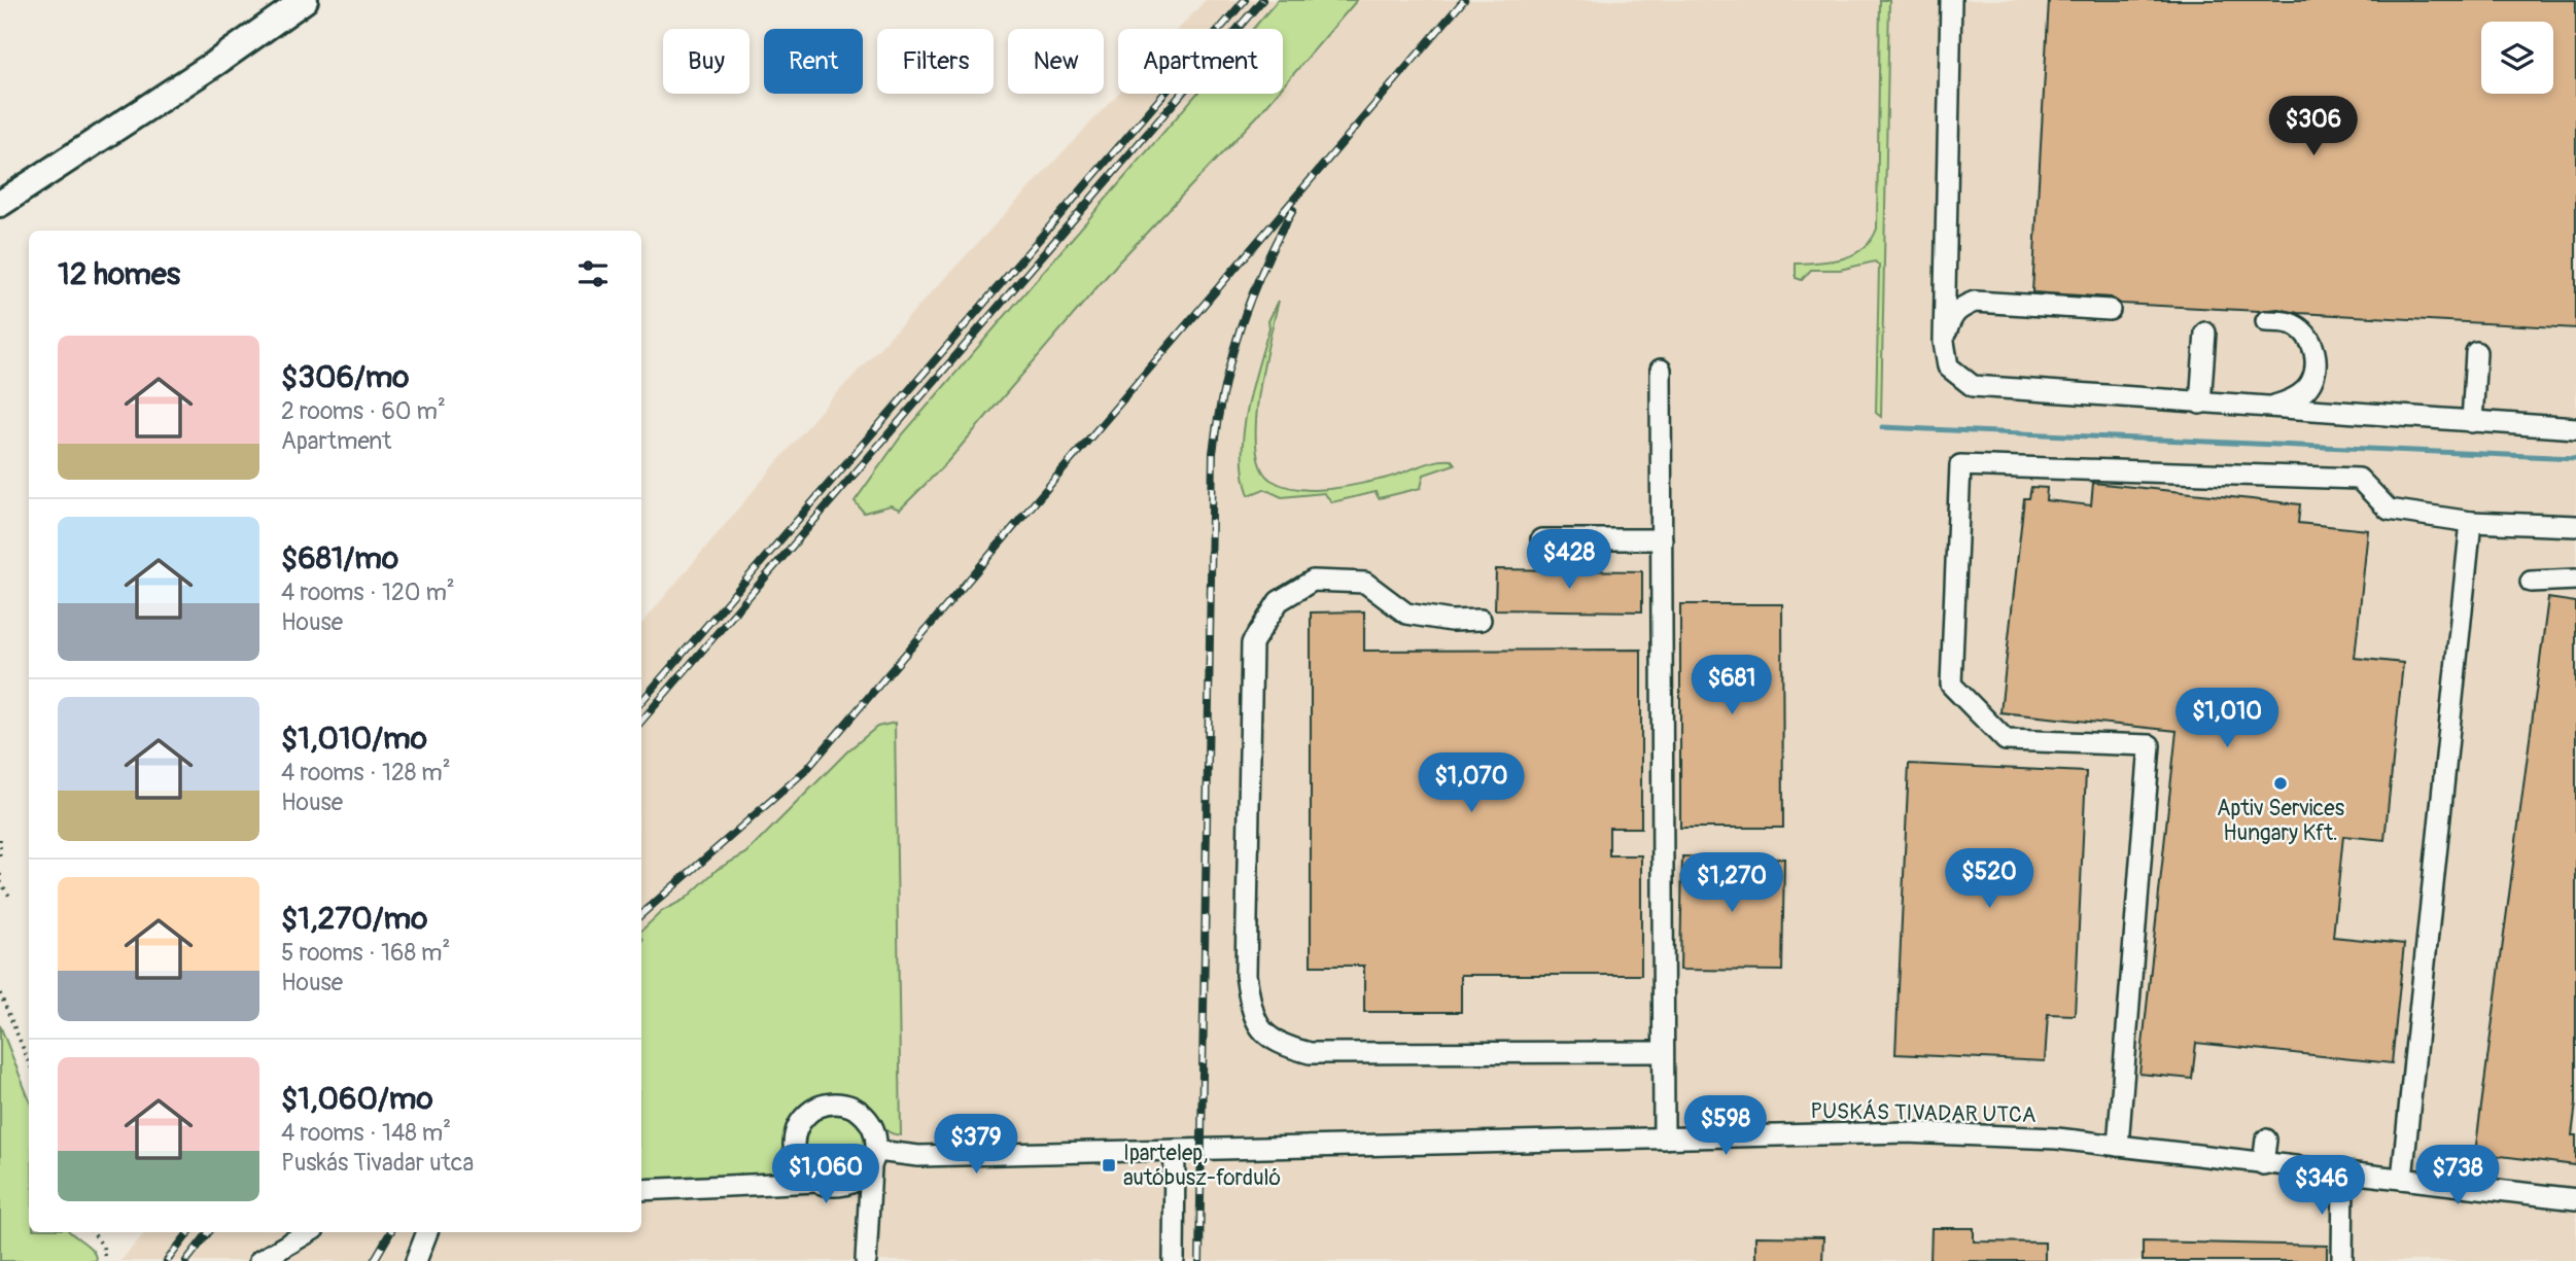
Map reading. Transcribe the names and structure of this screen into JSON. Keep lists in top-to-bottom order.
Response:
{
  "streets": {
    "street": ["PUSKÁS TIVADAR UTCA"]
  },
  "places": {
    "other": ["Aptiv Services Hungary Kft."],
    "transit": ["Ipartelep, autóbusz-forduló"]
  },
  "page": {
    "chip": [
      "Buy",
      "Rent",
      "Filters",
      "New",
      "Apartment"
    ],
    "price": [
      "$306",
      "$428",
      "$681",
      "$1,010",
      "$1,070",
      "$520",
      "$1,270",
      "$598",
      "$379",
      "$1,060",
      "$738",
      "$346"
    ],
    "heading": "12 homes",
    "list": [
      {
        "name": "$306/mo",
        "note": "2 rooms · 60 m² · Apartment"
      },
      {
        "name": "$681/mo",
        "note": "4 rooms · 120 m² · House"
      },
      {
        "name": "$1,010/mo",
        "note": "4 rooms · 128 m² · House"
      },
      {
        "name": "$1,270/mo",
        "note": "5 rooms · 168 m² · House"
      },
      {
        "name": "$1,060/mo",
        "note": "4 rooms · 148 m² · Puskás Tivadar utca"
      }
    ]
  }
}
